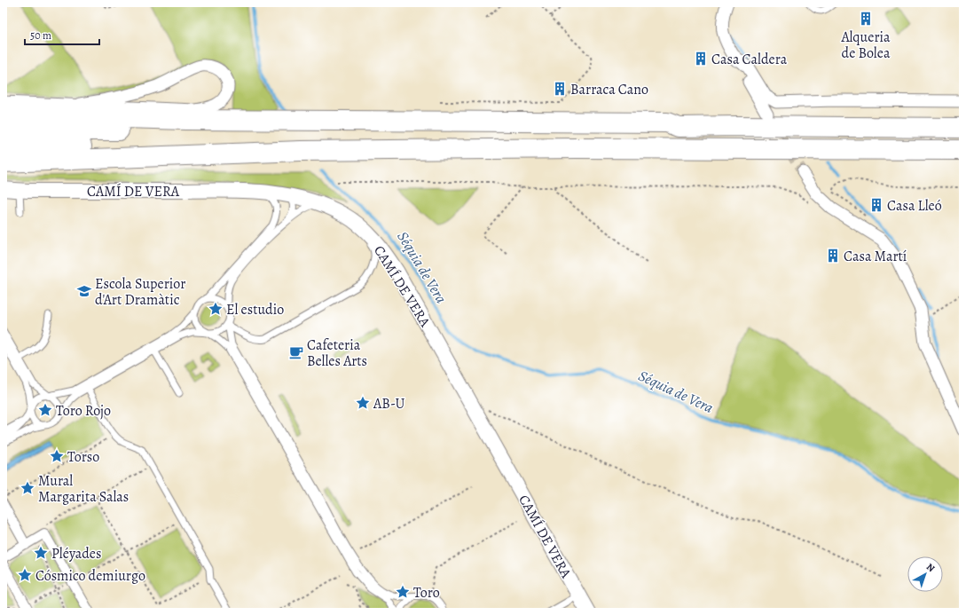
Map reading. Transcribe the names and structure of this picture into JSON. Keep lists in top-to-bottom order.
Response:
{
  "streets": {
    "street": ["CAMÍ DE VERA"]
  },
  "water": ["Séquia de Vera"],
  "places": {
    "building": [
      "Alqueria de Bolea",
      "Casa Caldera",
      "Barraca Cano",
      "Casa Lleó",
      "Casa Martí"
    ],
    "school or university": ["Escola Superior d'Art Dramàtic"],
    "place": [
      "El estudio",
      "AB-U",
      "Toro Rojo",
      "Torso",
      "Mural Margarita Salas",
      "Pléyades",
      "Cósmico demiurgo",
      "Toro"
    ],
    "cafe": ["Cafeteria Belles Arts"]
  },
  "scale_bar": "50 m",
  "north": "top right"
}
